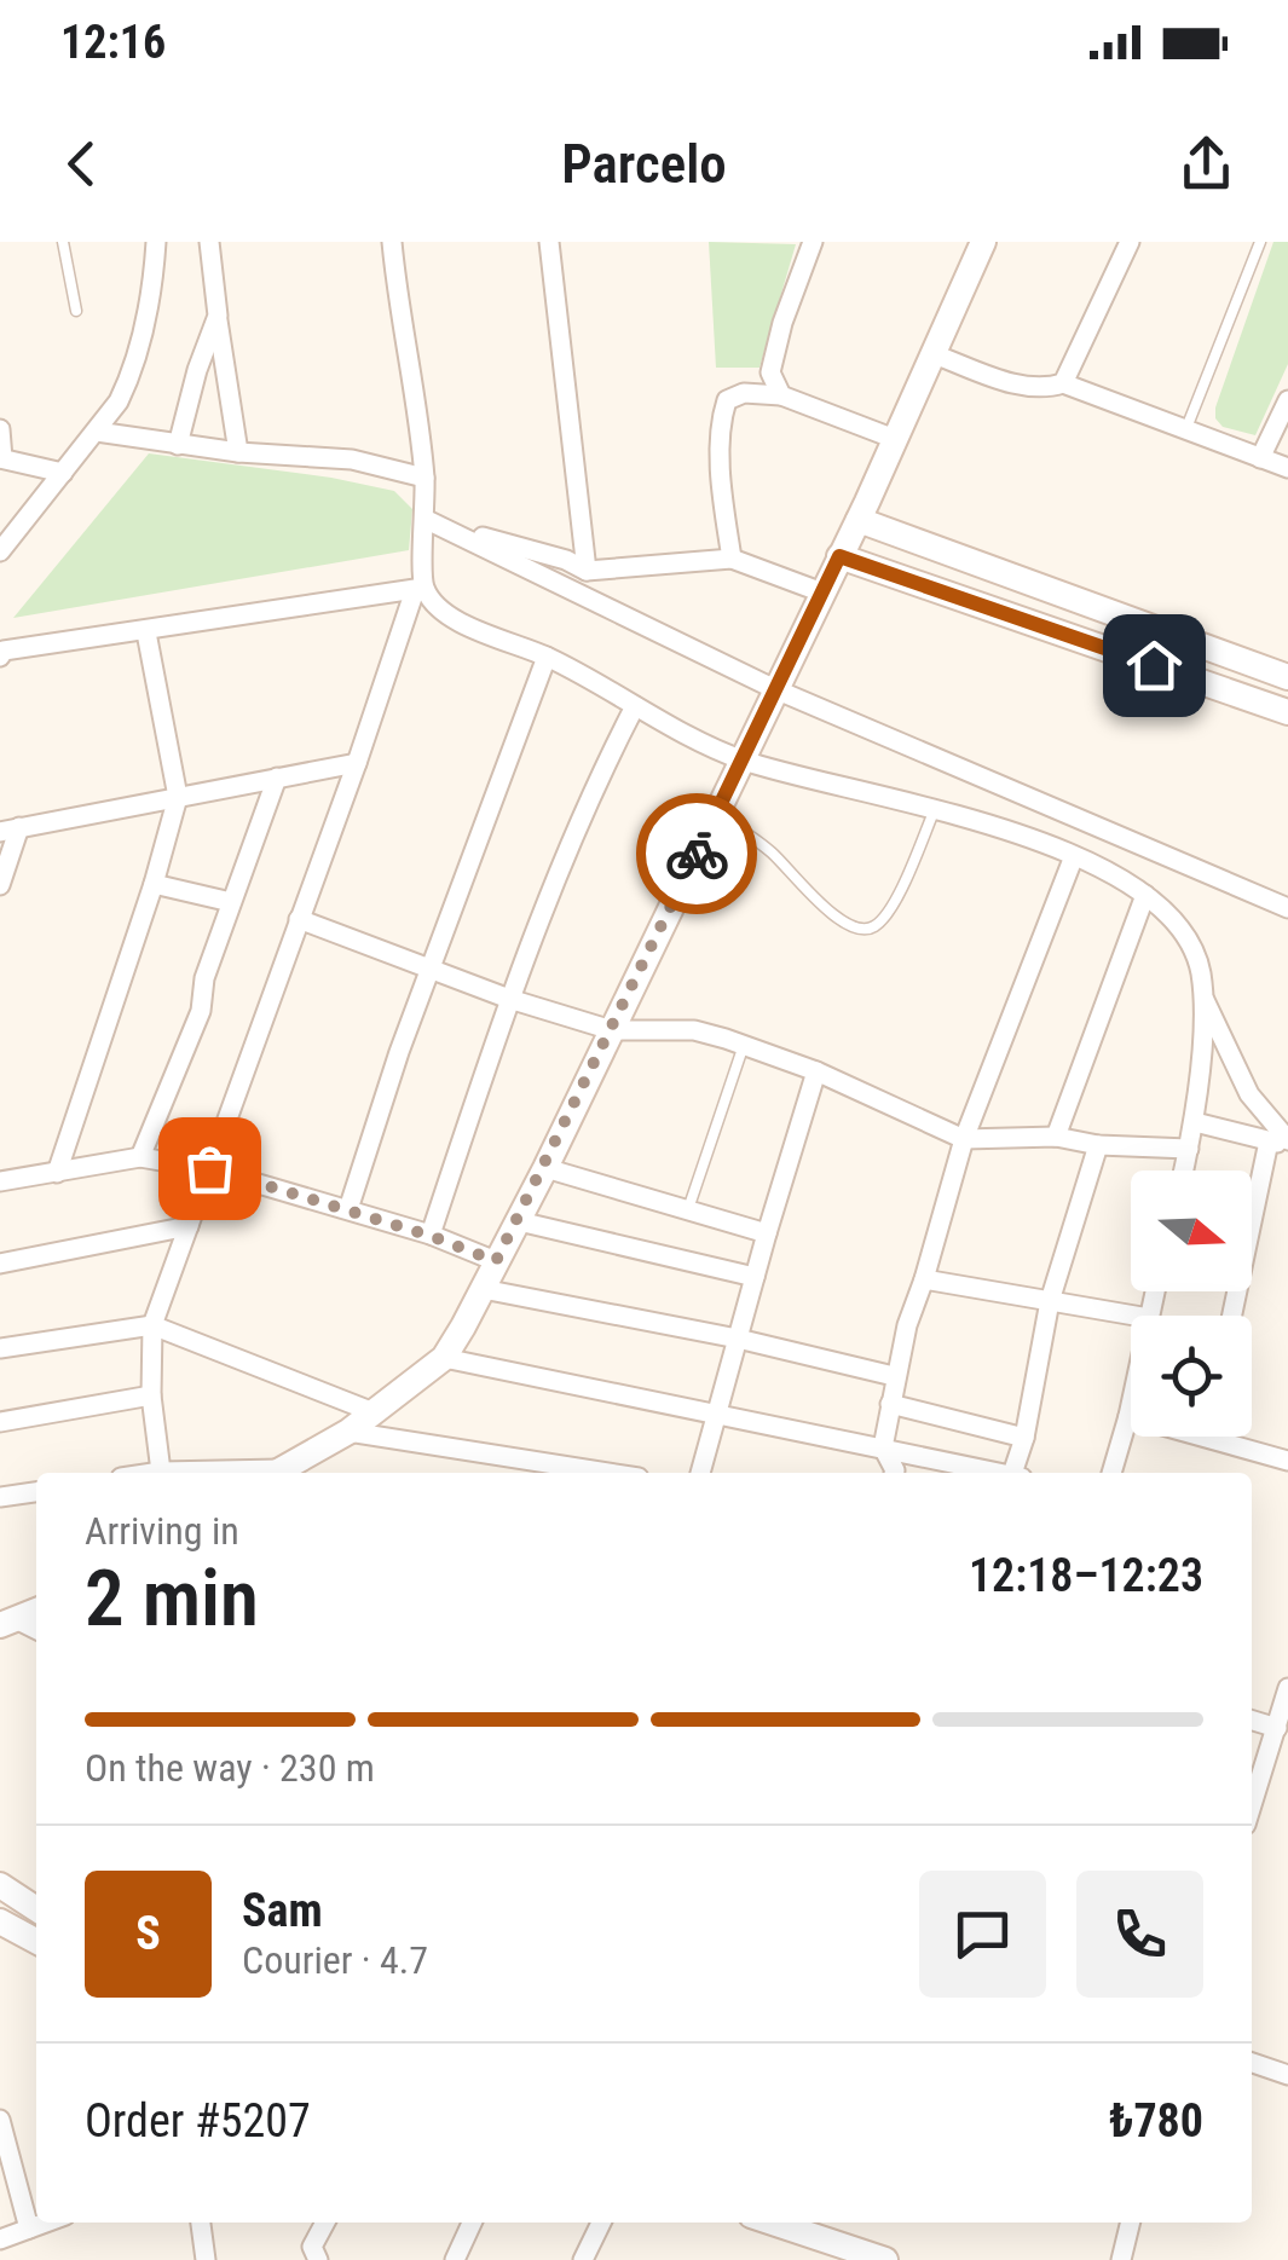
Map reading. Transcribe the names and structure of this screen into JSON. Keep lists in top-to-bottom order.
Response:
{
  "north": "right",
  "page": {
    "status": "12:16",
    "header": "Parcelo",
    "heading": ["2 min", "Arriving in", "12:18–12:23"],
    "panel": [
      "Sam",
      "Courier · 4.7",
      "Order #5207",
      "₺780"
    ],
    "bar": "On the way · 230 m",
    "round": "S"
  }
}
